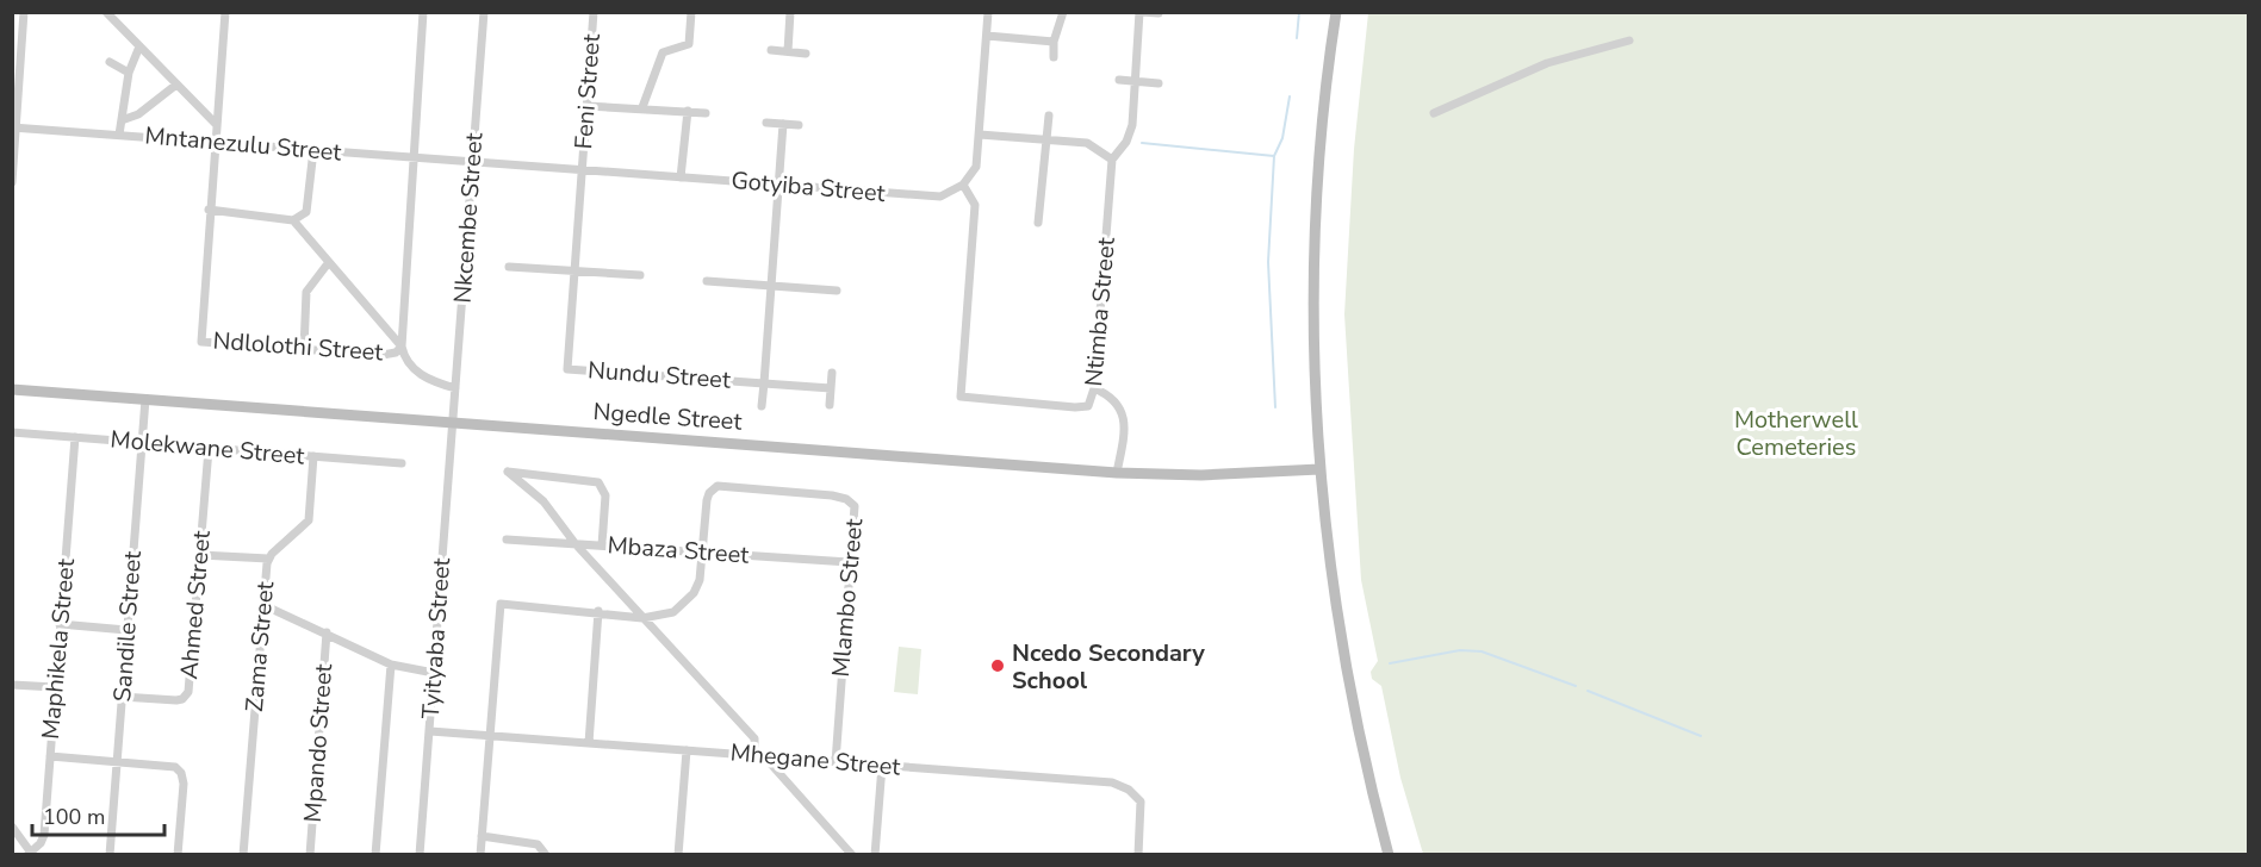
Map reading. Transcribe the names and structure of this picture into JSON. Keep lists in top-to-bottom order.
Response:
{
  "streets": {
    "street": [
      "Feni Street",
      "Mntanezulu Street",
      "Gotyiba Street",
      "Nkcembe Street",
      "Ntimba Street",
      "Ndlolothi Street",
      "Nundu Street",
      "Ngedle Street",
      "Molekwane Street",
      "Mbaza Street",
      "Mlambo Street",
      "Ahmed Street",
      "Sandile Street",
      "Tyityaba Street",
      "Zama Street",
      "Maphikela Street",
      "Mpando Street",
      "Mhegane Street"
    ]
  },
  "crossings": [
    ["Feni Street", "Gotyiba Street"],
    ["Feni Street", "Nundu Street"],
    ["Mntanezulu Street", "Gotyiba Street"],
    ["Mntanezulu Street", "Nkcembe Street"],
    ["Mntanezulu Street", "Ndlolothi Street"],
    ["Gotyiba Street", "Nkcembe Street"],
    ["Gotyiba Street", "Ntimba Street"],
    ["Gotyiba Street", "Nundu Street"],
    ["Nkcembe Street", "Ngedle Street"],
    ["Nkcembe Street", "Tyityaba Street"],
    ["Ngedle Street", "Sandile Street"],
    ["Ngedle Street", "Tyityaba Street"],
    ["Molekwane Street", "Ahmed Street"],
    ["Molekwane Street", "Sandile Street"],
    ["Molekwane Street", "Zama Street"],
    ["Molekwane Street", "Maphikela Street"],
    ["Mbaza Street", "Mlambo Street"],
    ["Mlambo Street", "Mhegane Street"],
    ["Ahmed Street", "Sandile Street"],
    ["Tyityaba Street", "Mhegane Street"]
  ],
  "parks": ["Motherwell Cemeteries"],
  "places": ["Ncedo Secondary School"],
  "scale_bar": "100 m"
}
